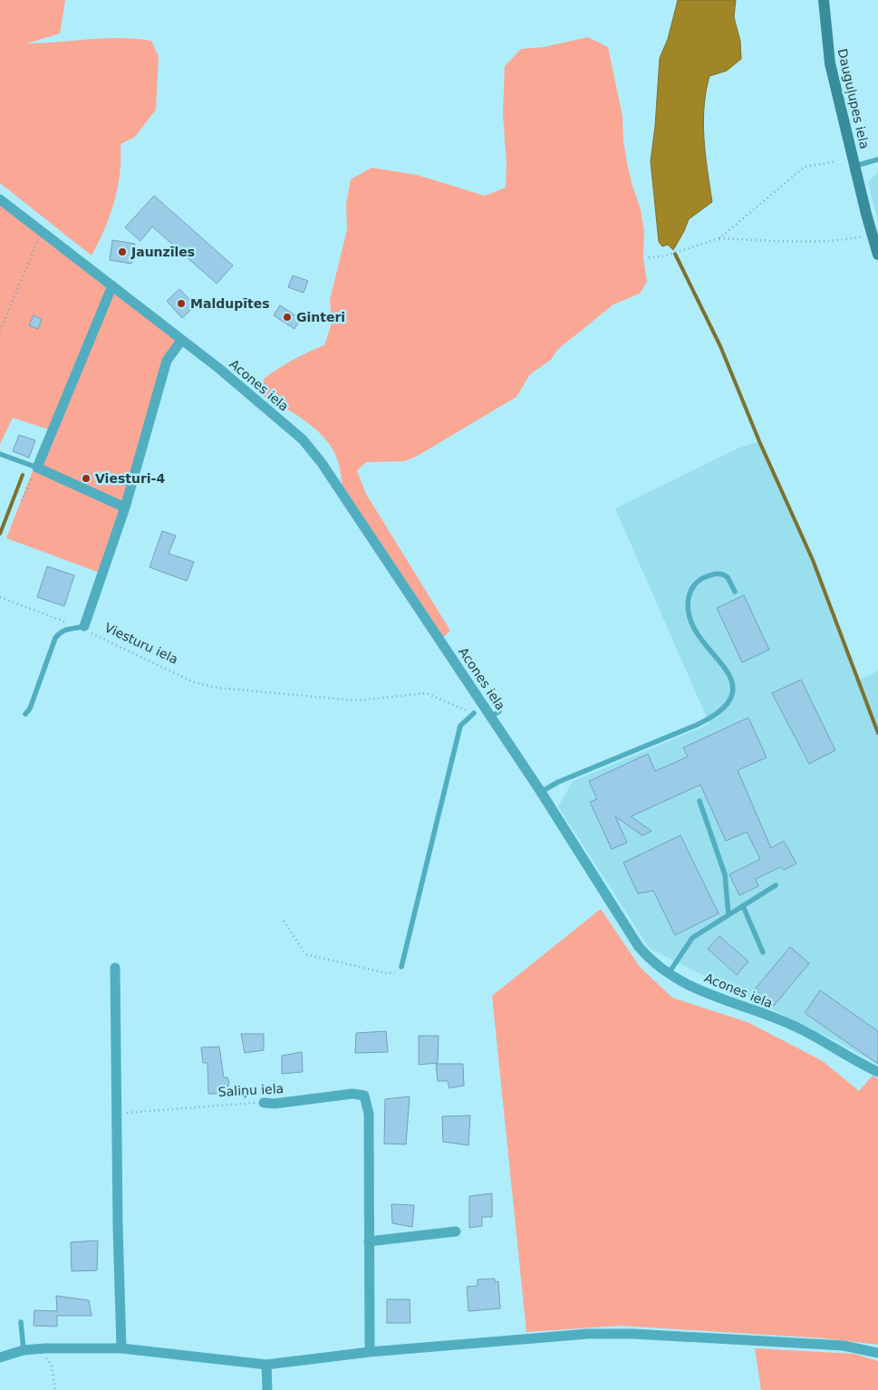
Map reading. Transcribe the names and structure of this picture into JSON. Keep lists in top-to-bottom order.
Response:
{
  "streets": {
    "street": ["Dauguļupes iela", "Acones iela", "Saliņu iela"],
    "path": ["Viesturu iela"]
  },
  "places": [
    "Jaunzīles",
    "Maldupītes",
    "Ginteri",
    "Viesturi-4"
  ]
}
